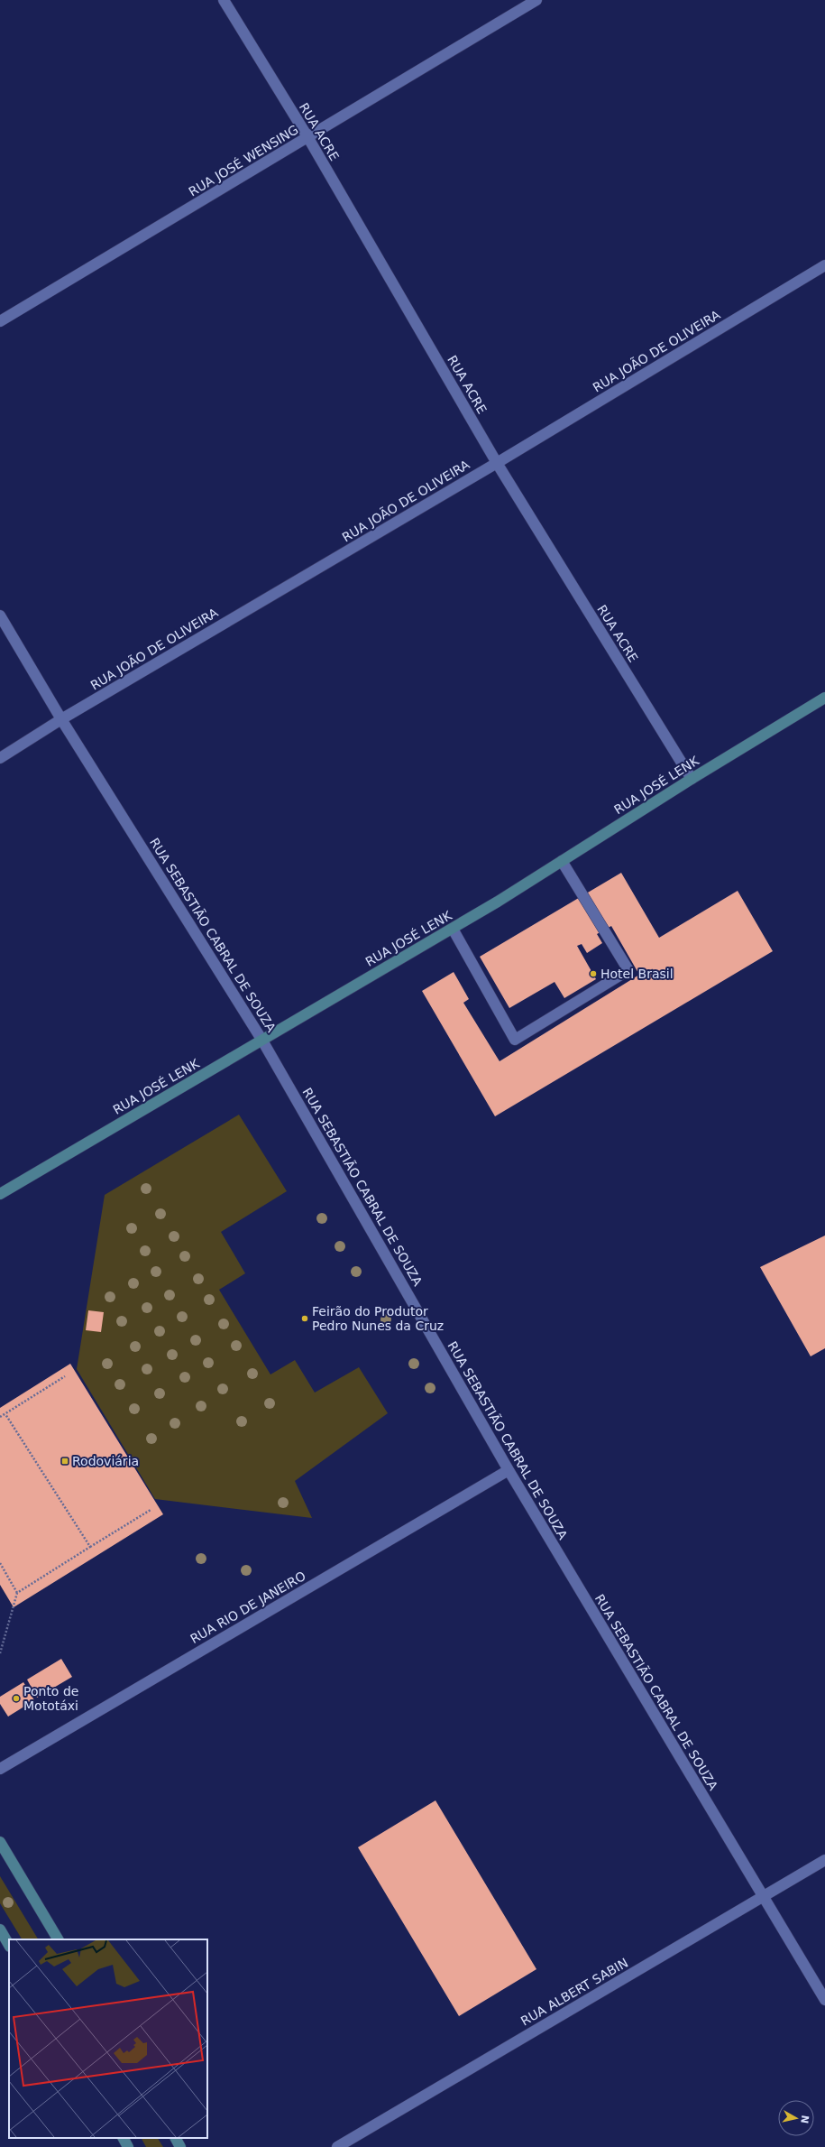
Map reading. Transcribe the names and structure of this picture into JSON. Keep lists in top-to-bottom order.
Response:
{
  "streets": {
    "street": [
      "RUA ACRE",
      "RUA JOSÉ WENSING",
      "RUA JOÃO DE OLIVEIRA",
      "RUA JOSÉ LENK",
      "RUA SEBASTIÃO CABRAL DE SOUZA",
      "RUA RIO DE JANEIRO",
      "RUA ALBERT SABIN"
    ]
  },
  "crossings": [
    ["RUA ACRE", "RUA JOSÉ WENSING"],
    ["RUA ACRE", "RUA JOÃO DE OLIVEIRA"],
    ["RUA ACRE", "RUA JOSÉ LENK"],
    ["RUA JOÃO DE OLIVEIRA", "RUA SEBASTIÃO CABRAL DE SOUZA"],
    ["RUA JOSÉ LENK", "RUA SEBASTIÃO CABRAL DE SOUZA"],
    ["RUA SEBASTIÃO CABRAL DE SOUZA", "RUA RIO DE JANEIRO"],
    ["RUA SEBASTIÃO CABRAL DE SOUZA", "RUA ALBERT SABIN"]
  ],
  "places": {
    "other": ["Hotel Brasil", "Feirão do Produtor Pedro Nunes da Cruz", "Ponto de Mototáxi"],
    "transit": ["Rodoviária"]
  },
  "north": "right"
}
